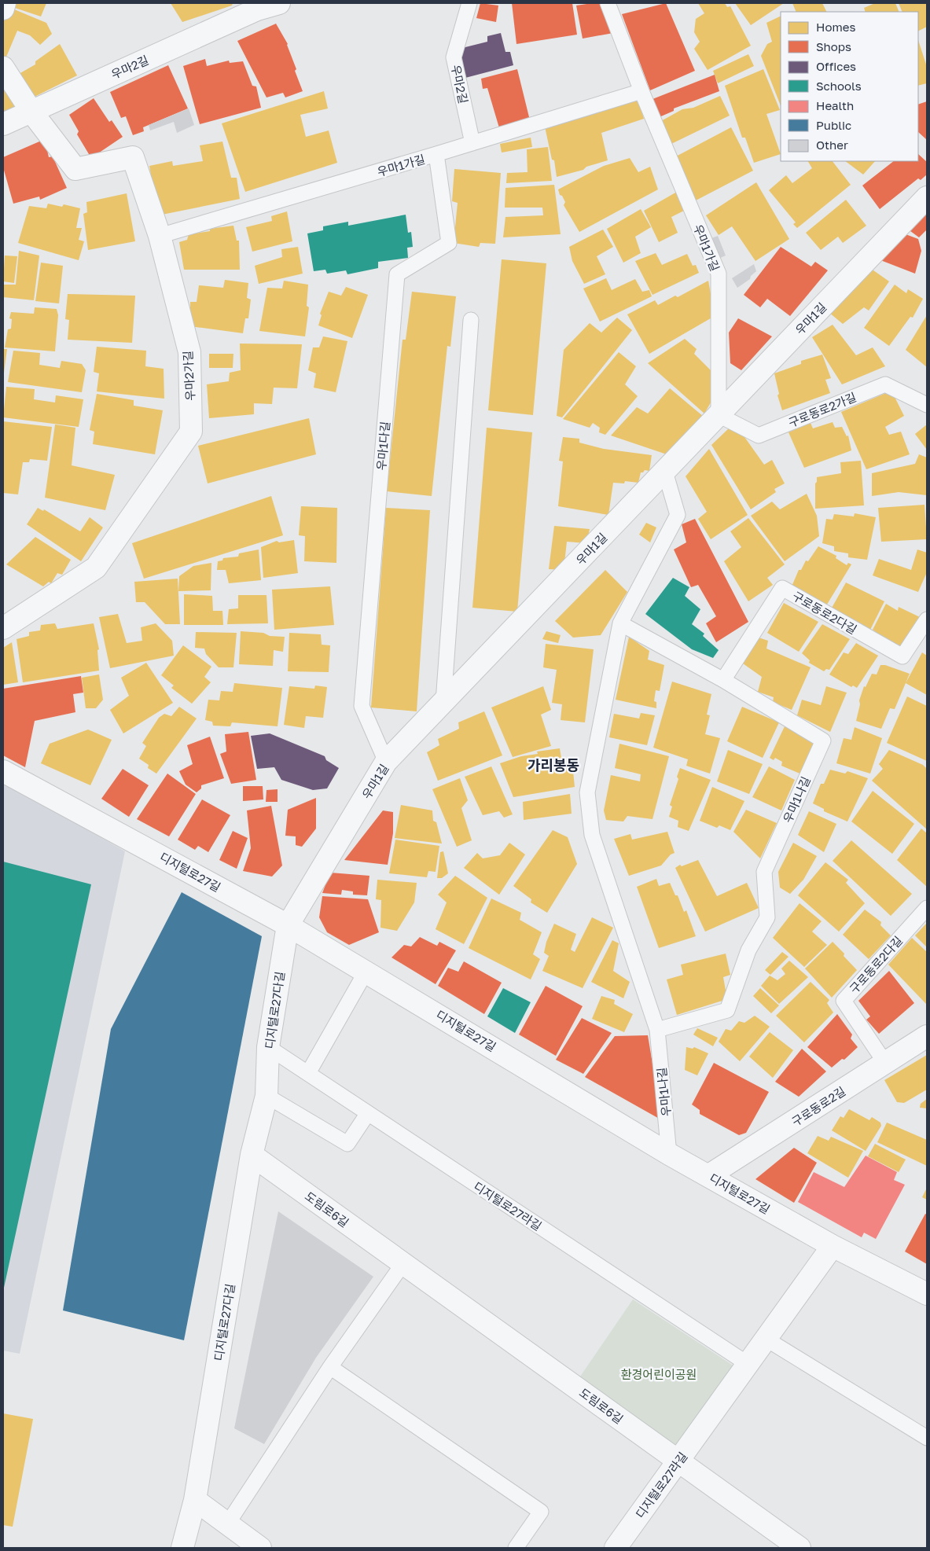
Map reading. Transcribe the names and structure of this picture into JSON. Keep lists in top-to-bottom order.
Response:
{
  "streets": {
    "street": [
      "우마2길",
      "우마1길",
      "우마2가길",
      "디지털로27길",
      "디지털로27다길",
      "구로동로2길",
      "디지털로27라길",
      "도림로6길"
    ],
    "lane": [
      "우마1가길",
      "구로동로2가길",
      "우마1다길",
      "구로동로2다길",
      "우마1나길"
    ]
  },
  "crossings": [
    ["우마2길", "우마1가길"],
    ["우마2길", "우마2가길"],
    ["우마1가길", "우마1길"],
    ["우마1가길", "우마2가길"],
    ["우마1가길", "구로동로2가길"],
    ["우마1가길", "우마1다길"],
    ["우마1길", "구로동로2가길"],
    ["우마1길", "우마1다길"],
    ["우마1길", "우마1나길"],
    ["우마1길", "디지털로27길"],
    ["우마1길", "디지털로27다길"],
    ["구로동로2다길", "우마1나길"],
    ["구로동로2다길", "구로동로2길"],
    ["우마1나길", "디지털로27길"],
    ["디지털로27길", "디지털로27다길"],
    ["디지털로27길", "구로동로2길"],
    ["디지털로27길", "디지털로27라길"],
    ["디지털로27다길", "디지털로27라길"],
    ["디지털로27다길", "도림로6길"],
    ["디지털로27라길", "도림로6길"]
  ],
  "districts": ["가리봉동"],
  "parks": ["환경어린이공원"],
  "legend": [
    "Homes",
    "Shops",
    "Offices",
    "Schools",
    "Health",
    "Public",
    "Other"
  ]
}
